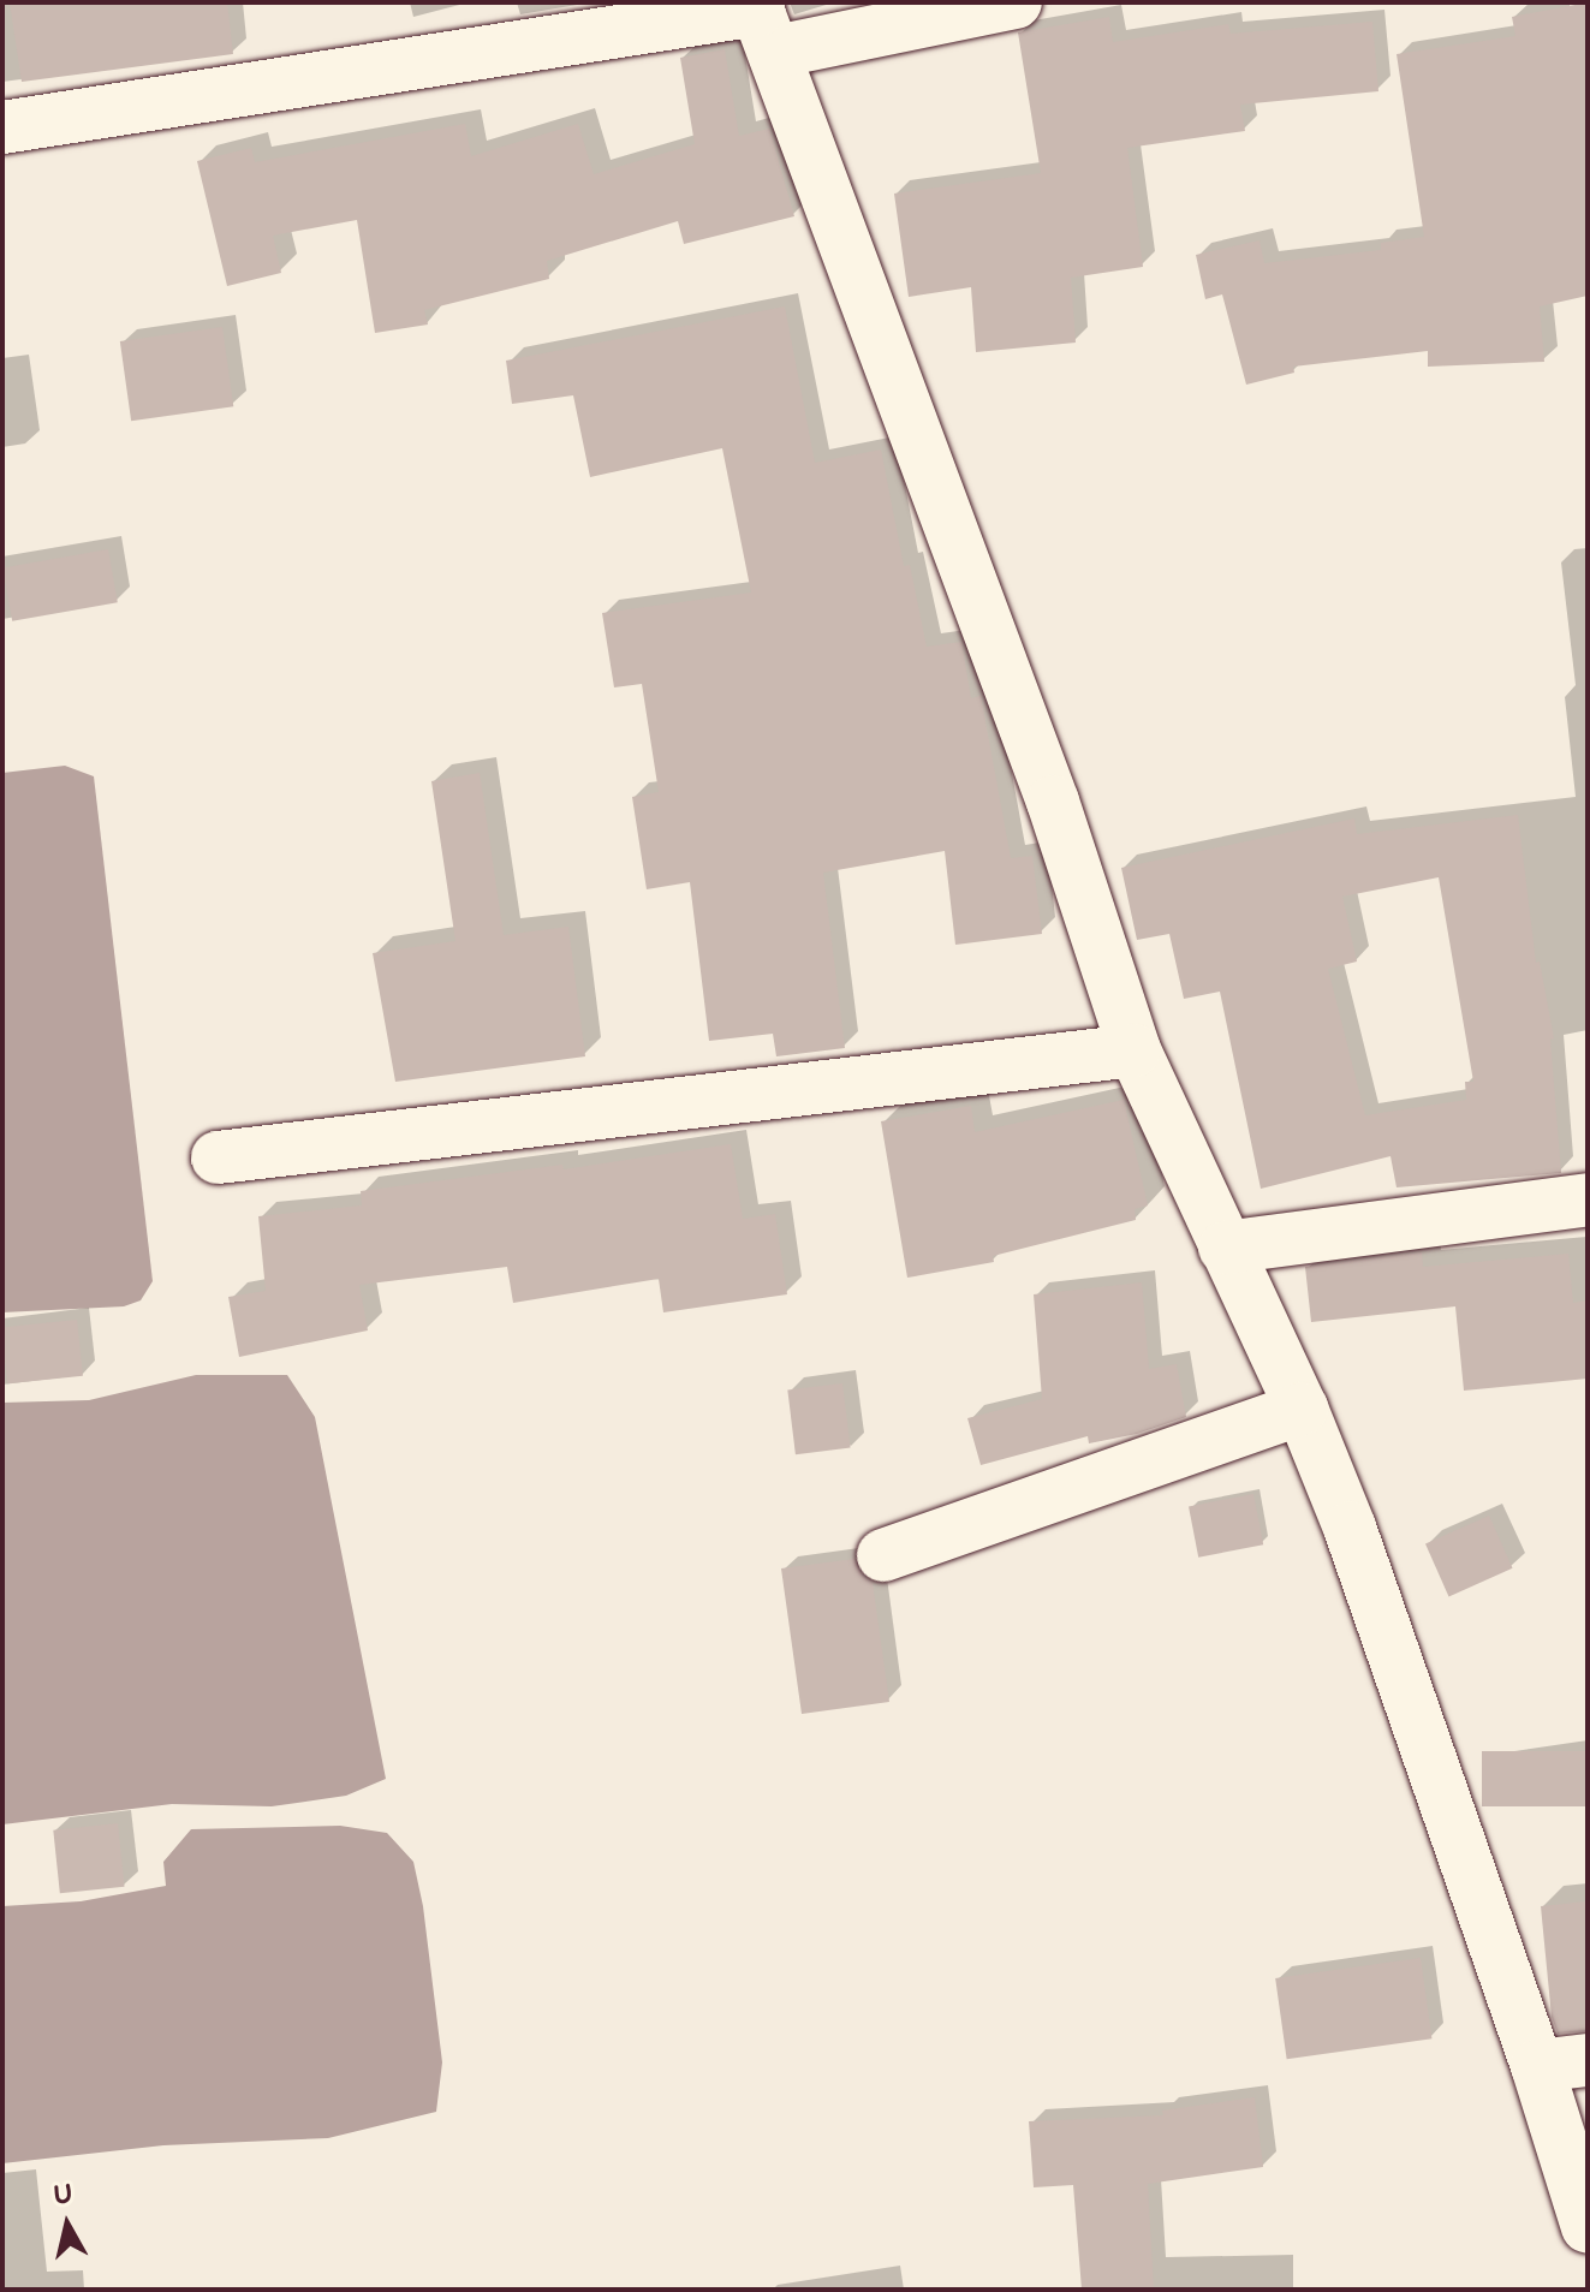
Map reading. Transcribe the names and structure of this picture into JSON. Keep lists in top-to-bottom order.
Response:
{
  "north": "top"
}
